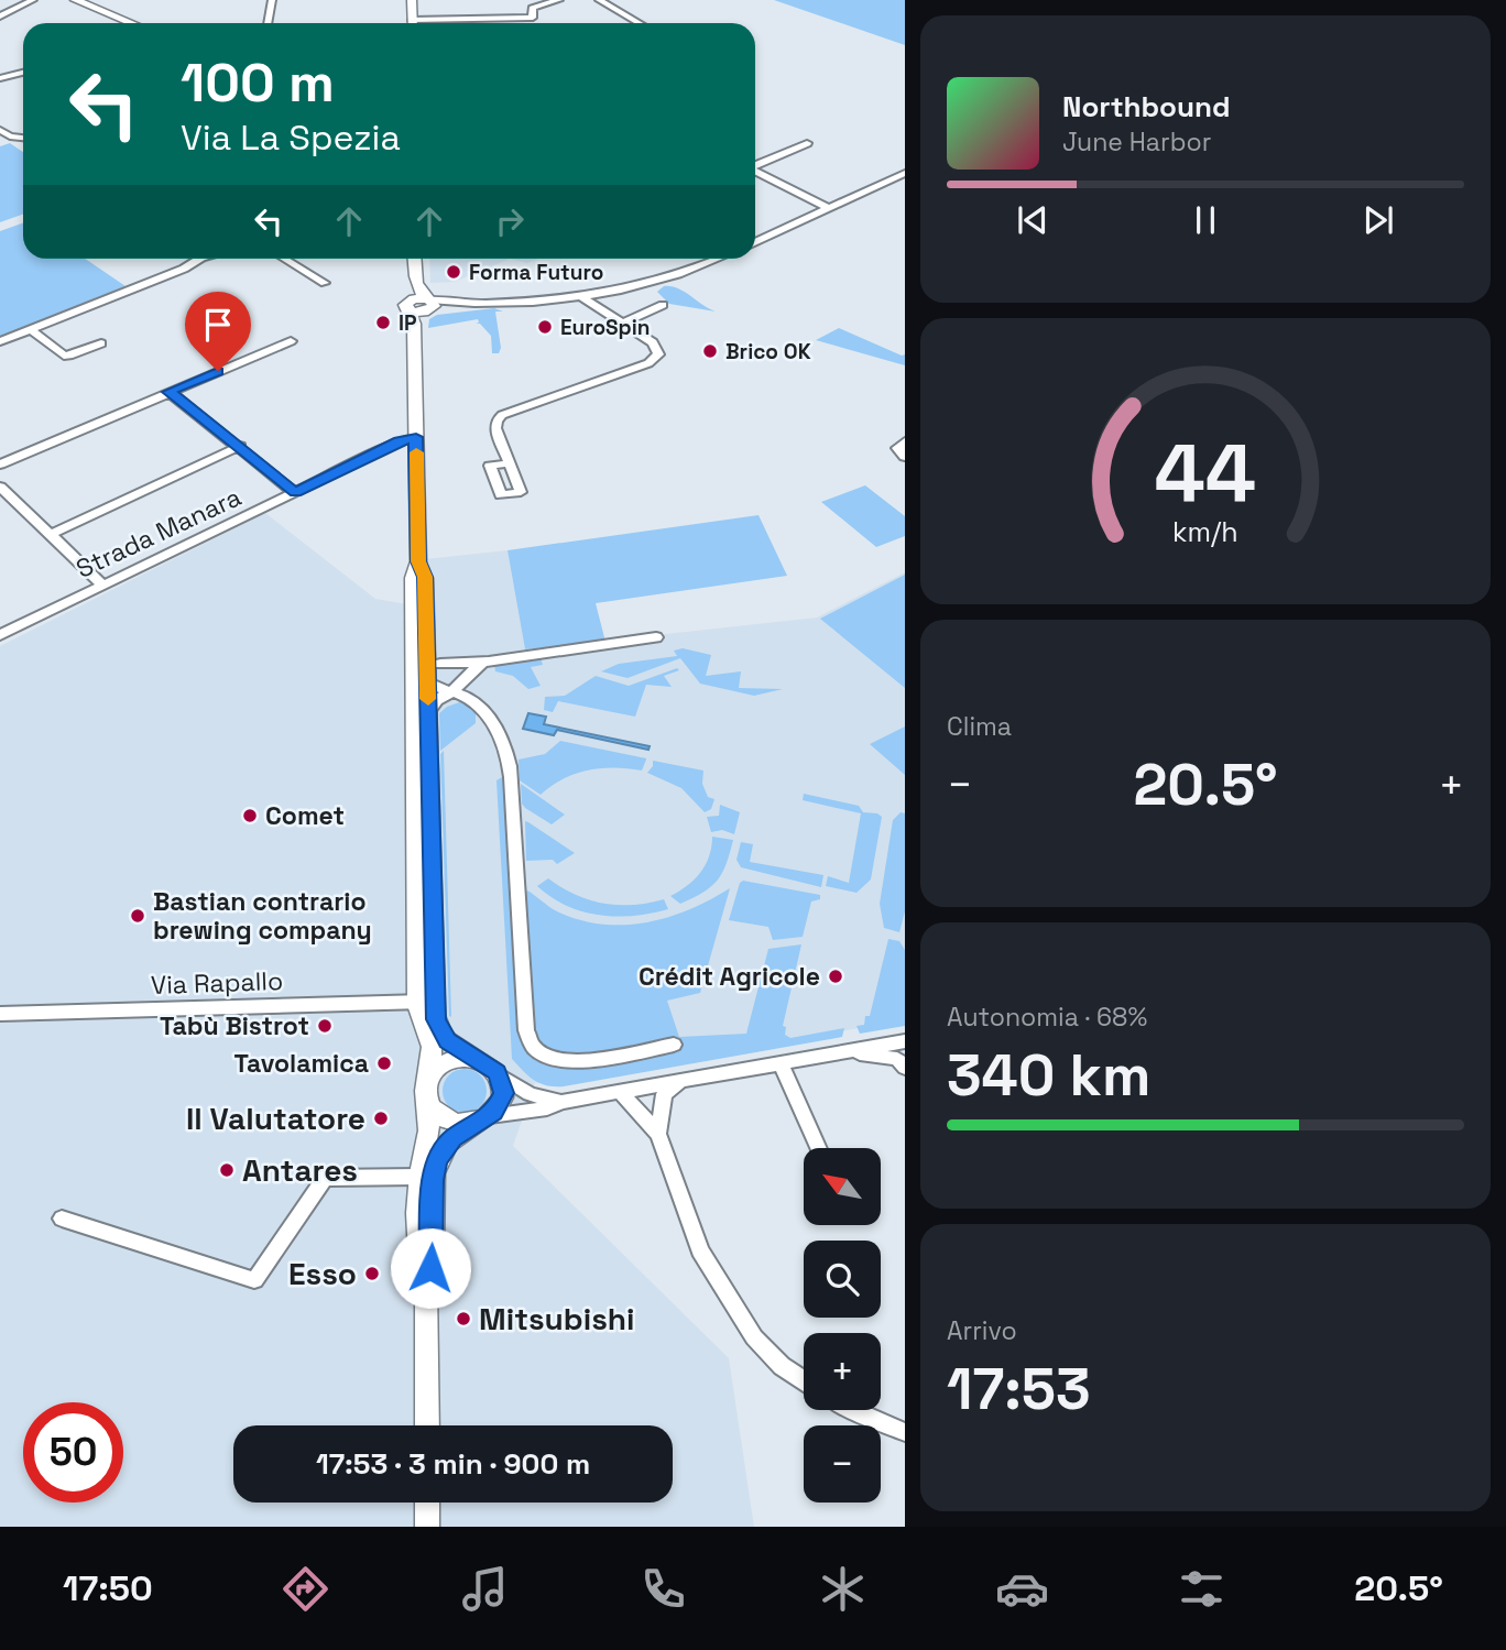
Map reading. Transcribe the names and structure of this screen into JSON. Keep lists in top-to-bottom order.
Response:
{
  "streets": {
    "street": ["Strada Manara", "Via Rapallo"]
  },
  "places": [
    "Forma Futuro",
    "IP",
    "EuroSpin",
    "Brico OK",
    "Comet",
    "Bastian contrario brewing company",
    "Crédit Agricole",
    "Tabù Bistrot",
    "Tavolamica",
    "Il Valutatore",
    "Antares",
    "Esso",
    "Mitsubishi"
  ],
  "north": "top left",
  "page": {
    "turn": ["100 m", "Via La Spezia"],
    "song": ["Northbound", "June Harbor"],
    "tile": [
      "Clima",
      ["Autonomia · 68%", "340 km"],
      ["Arrivo", "17:53"]
    ],
    "heat": ["−", "20.5°", "+"],
    "map_buttons": ["+", "−"],
    "limit": "50",
    "trip": "17:53 · 3 min · 900 m",
    "tabs": ["17:50", "20.5°"],
    "gauge": ["44", "km/h"]
  }
}
